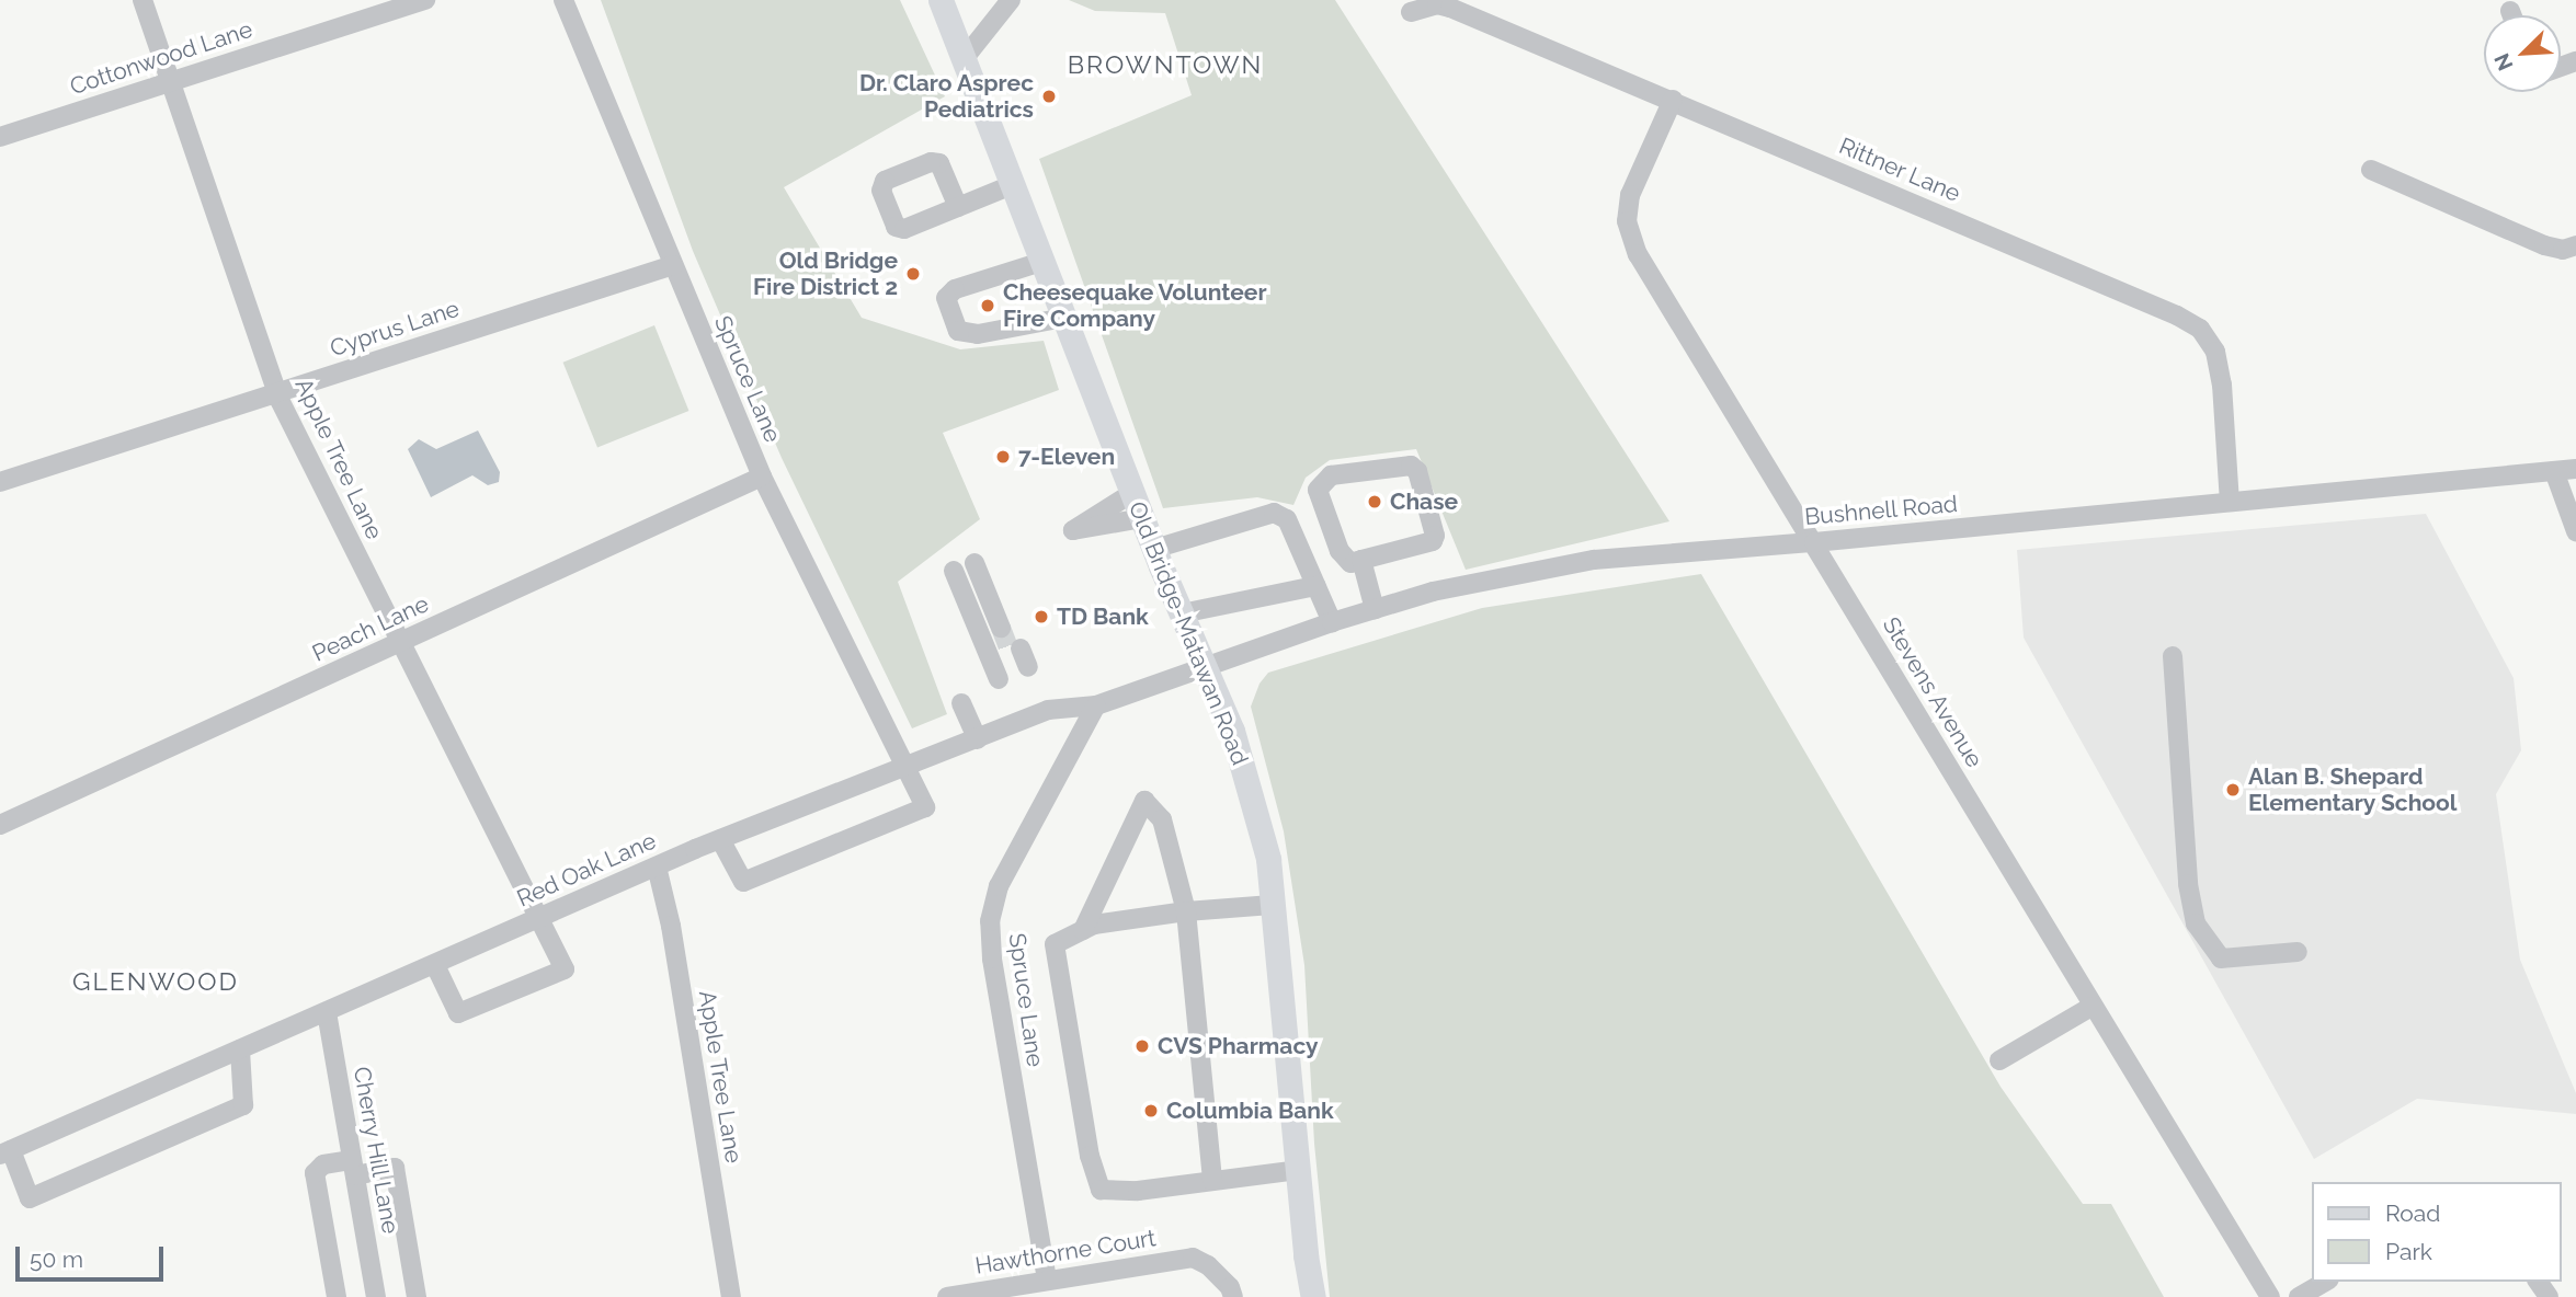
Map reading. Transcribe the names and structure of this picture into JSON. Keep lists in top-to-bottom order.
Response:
{
  "streets": {
    "main road": ["Old Bridge-Matawan Road"],
    "street": [
      "Cottonwood Lane",
      "Rittner Lane",
      "Cyprus Lane",
      "Spruce Lane",
      "Apple Tree Lane",
      "Bushnell Road",
      "Peach Lane",
      "Stevens Avenue",
      "Red Oak Lane",
      "Cherry Hill Lane",
      "Hawthorne Court"
    ]
  },
  "crossings": [
    ["Cottonwood Lane", "Apple Tree Lane"],
    ["Rittner Lane", "Bushnell Road"],
    ["Rittner Lane", "Stevens Avenue"],
    ["Cyprus Lane", "Spruce Lane"],
    ["Cyprus Lane", "Apple Tree Lane"],
    ["Spruce Lane", "Peach Lane"],
    ["Spruce Lane", "Red Oak Lane"],
    ["Spruce Lane", "Hawthorne Court"],
    ["Apple Tree Lane", "Peach Lane"],
    ["Apple Tree Lane", "Red Oak Lane"],
    ["Bushnell Road", "Old Bridge-Matawan Road"],
    ["Bushnell Road", "Stevens Avenue"],
    ["Bushnell Road", "Red Oak Lane"],
    ["Old Bridge-Matawan Road", "Red Oak Lane"],
    ["Red Oak Lane", "Cherry Hill Lane"]
  ],
  "districts": ["BROWNTOWN", "GLENWOOD"],
  "places": [
    "Dr. Claro Asprec Pediatrics",
    "Old Bridge Fire District 2",
    "Cheesequake Volunteer Fire Company",
    "7-Eleven",
    "Chase",
    "TD Bank",
    "Alan B. Shepard Elementary School",
    "CVS Pharmacy",
    "Columbia Bank"
  ],
  "legend": ["Road", "Park"],
  "scale_bar": "50 m",
  "north": "bottom left"
}
